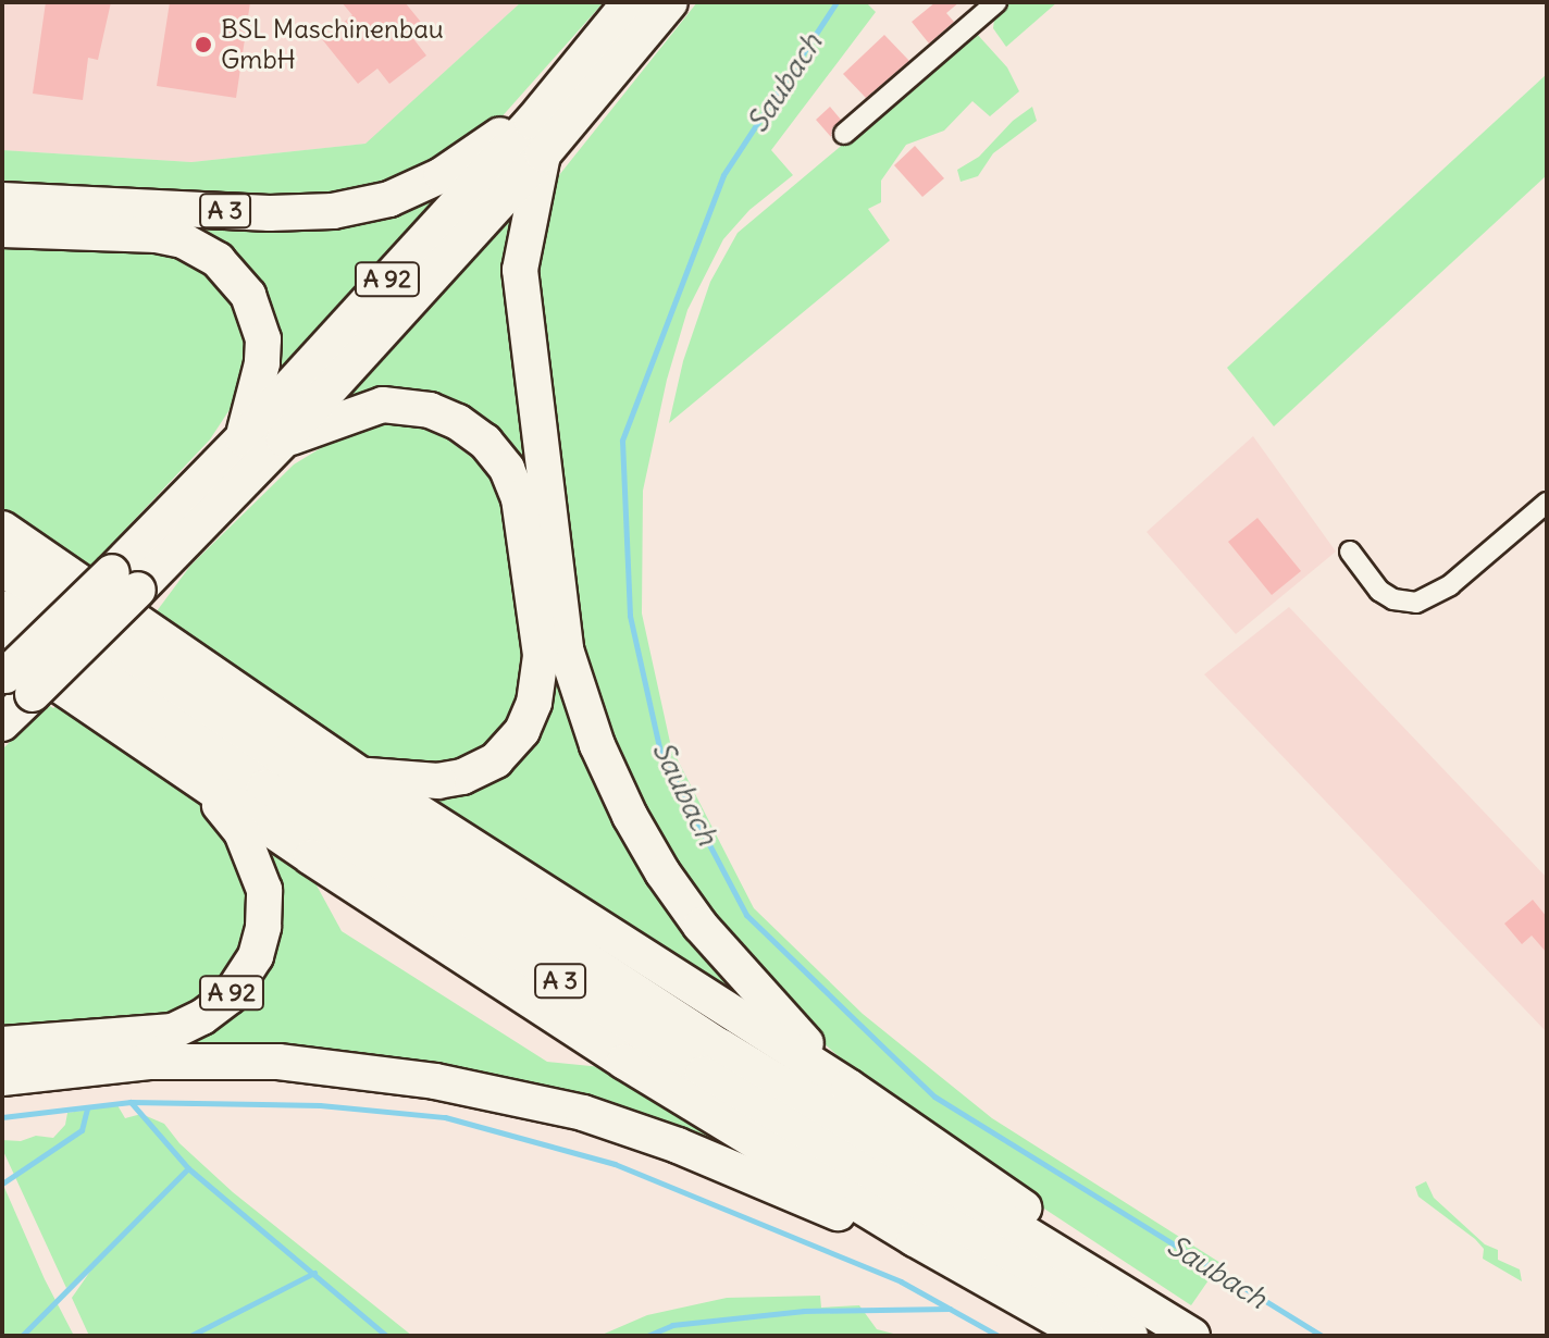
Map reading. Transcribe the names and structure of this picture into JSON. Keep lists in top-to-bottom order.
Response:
{
  "streets": {
    "highway": ["A 3", "A 92"]
  },
  "crossings": [
    ["A 3", "A 92"]
  ],
  "water": ["Saubach"],
  "places": ["BSL Maschinenbau GmbH"]
}
